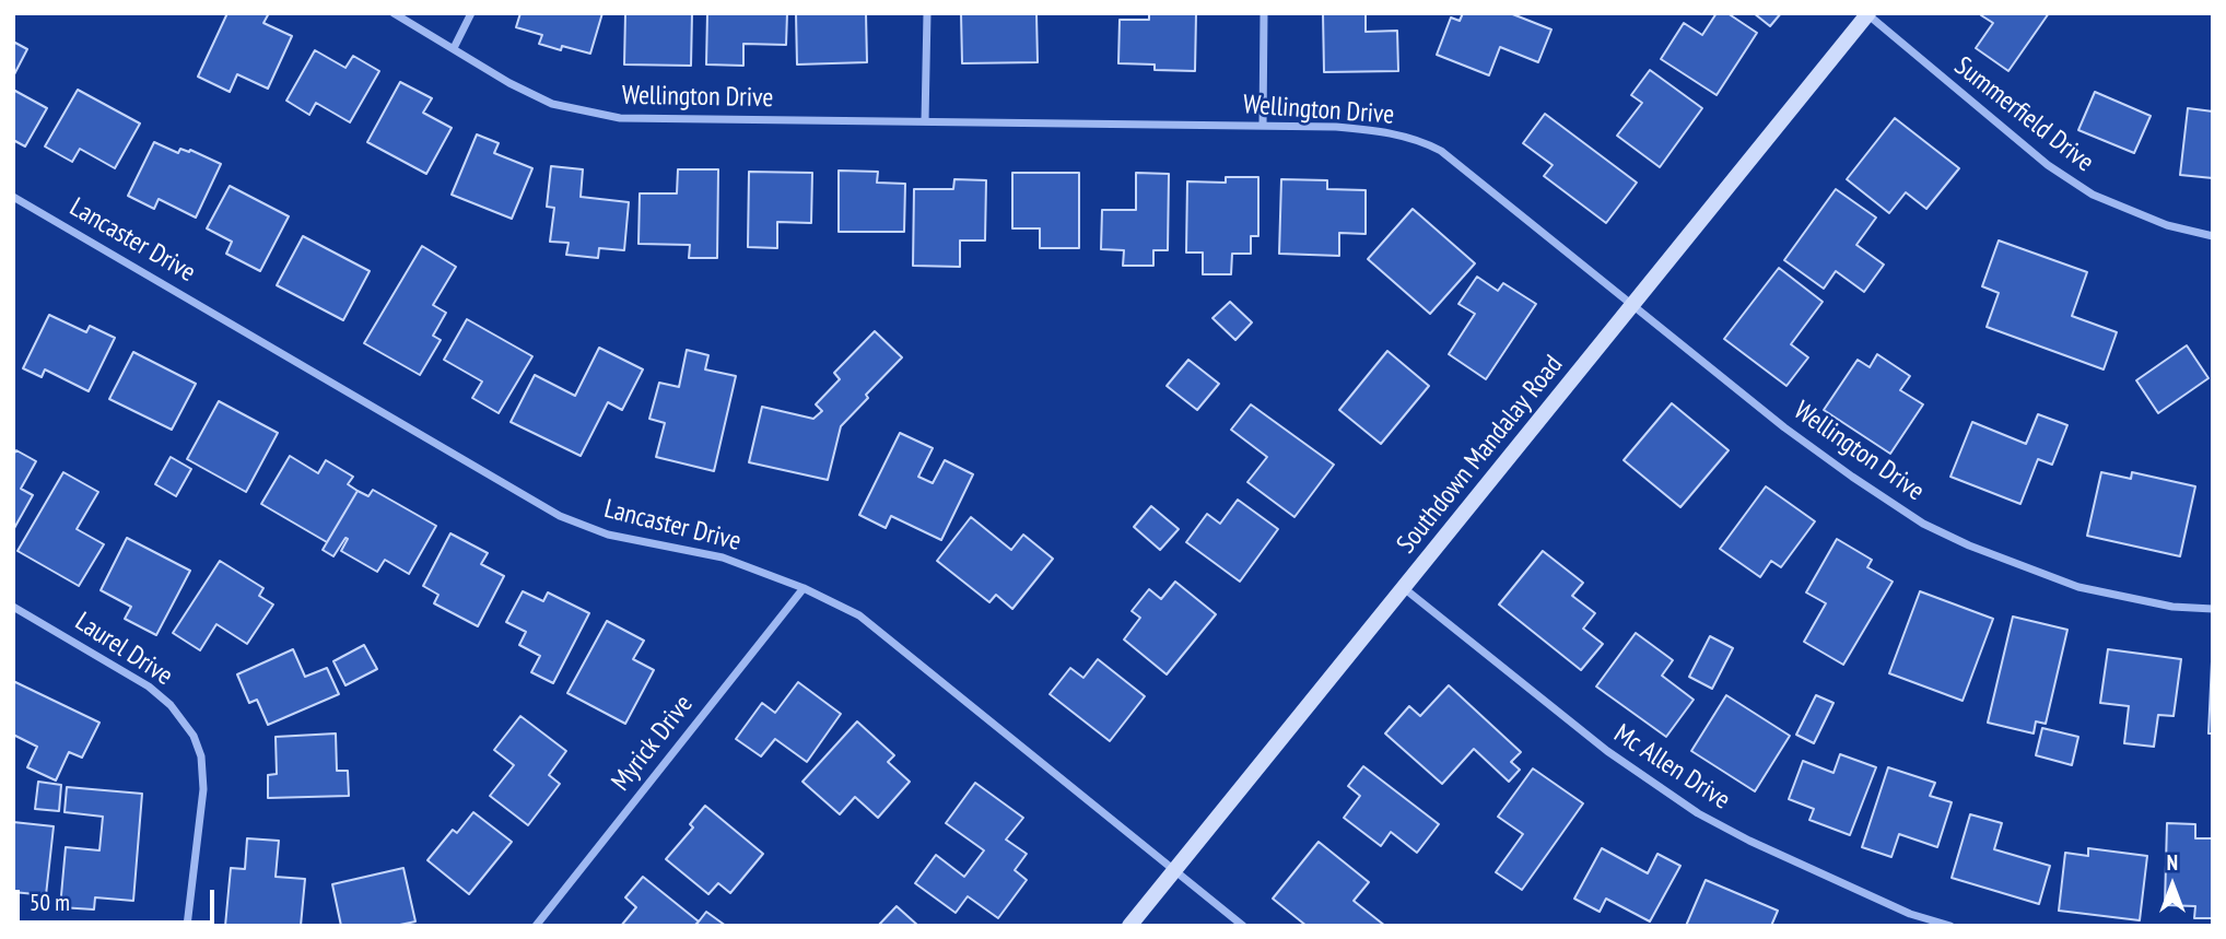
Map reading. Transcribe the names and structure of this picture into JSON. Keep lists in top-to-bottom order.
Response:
{
  "streets": {
    "street": [
      "Wellington Drive",
      "Summerfield Drive",
      "Lancaster Drive",
      "Southdown Mandalay Road",
      "Laurel Drive",
      "Myrick Drive",
      "Mc Allen Drive"
    ]
  },
  "crossings": [
    ["Wellington Drive", "Southdown Mandalay Road"],
    ["Summerfield Drive", "Southdown Mandalay Road"],
    ["Lancaster Drive", "Southdown Mandalay Road"],
    ["Lancaster Drive", "Myrick Drive"],
    ["Southdown Mandalay Road", "Mc Allen Drive"]
  ],
  "scale_bar": "50 m",
  "north": "top"
}
